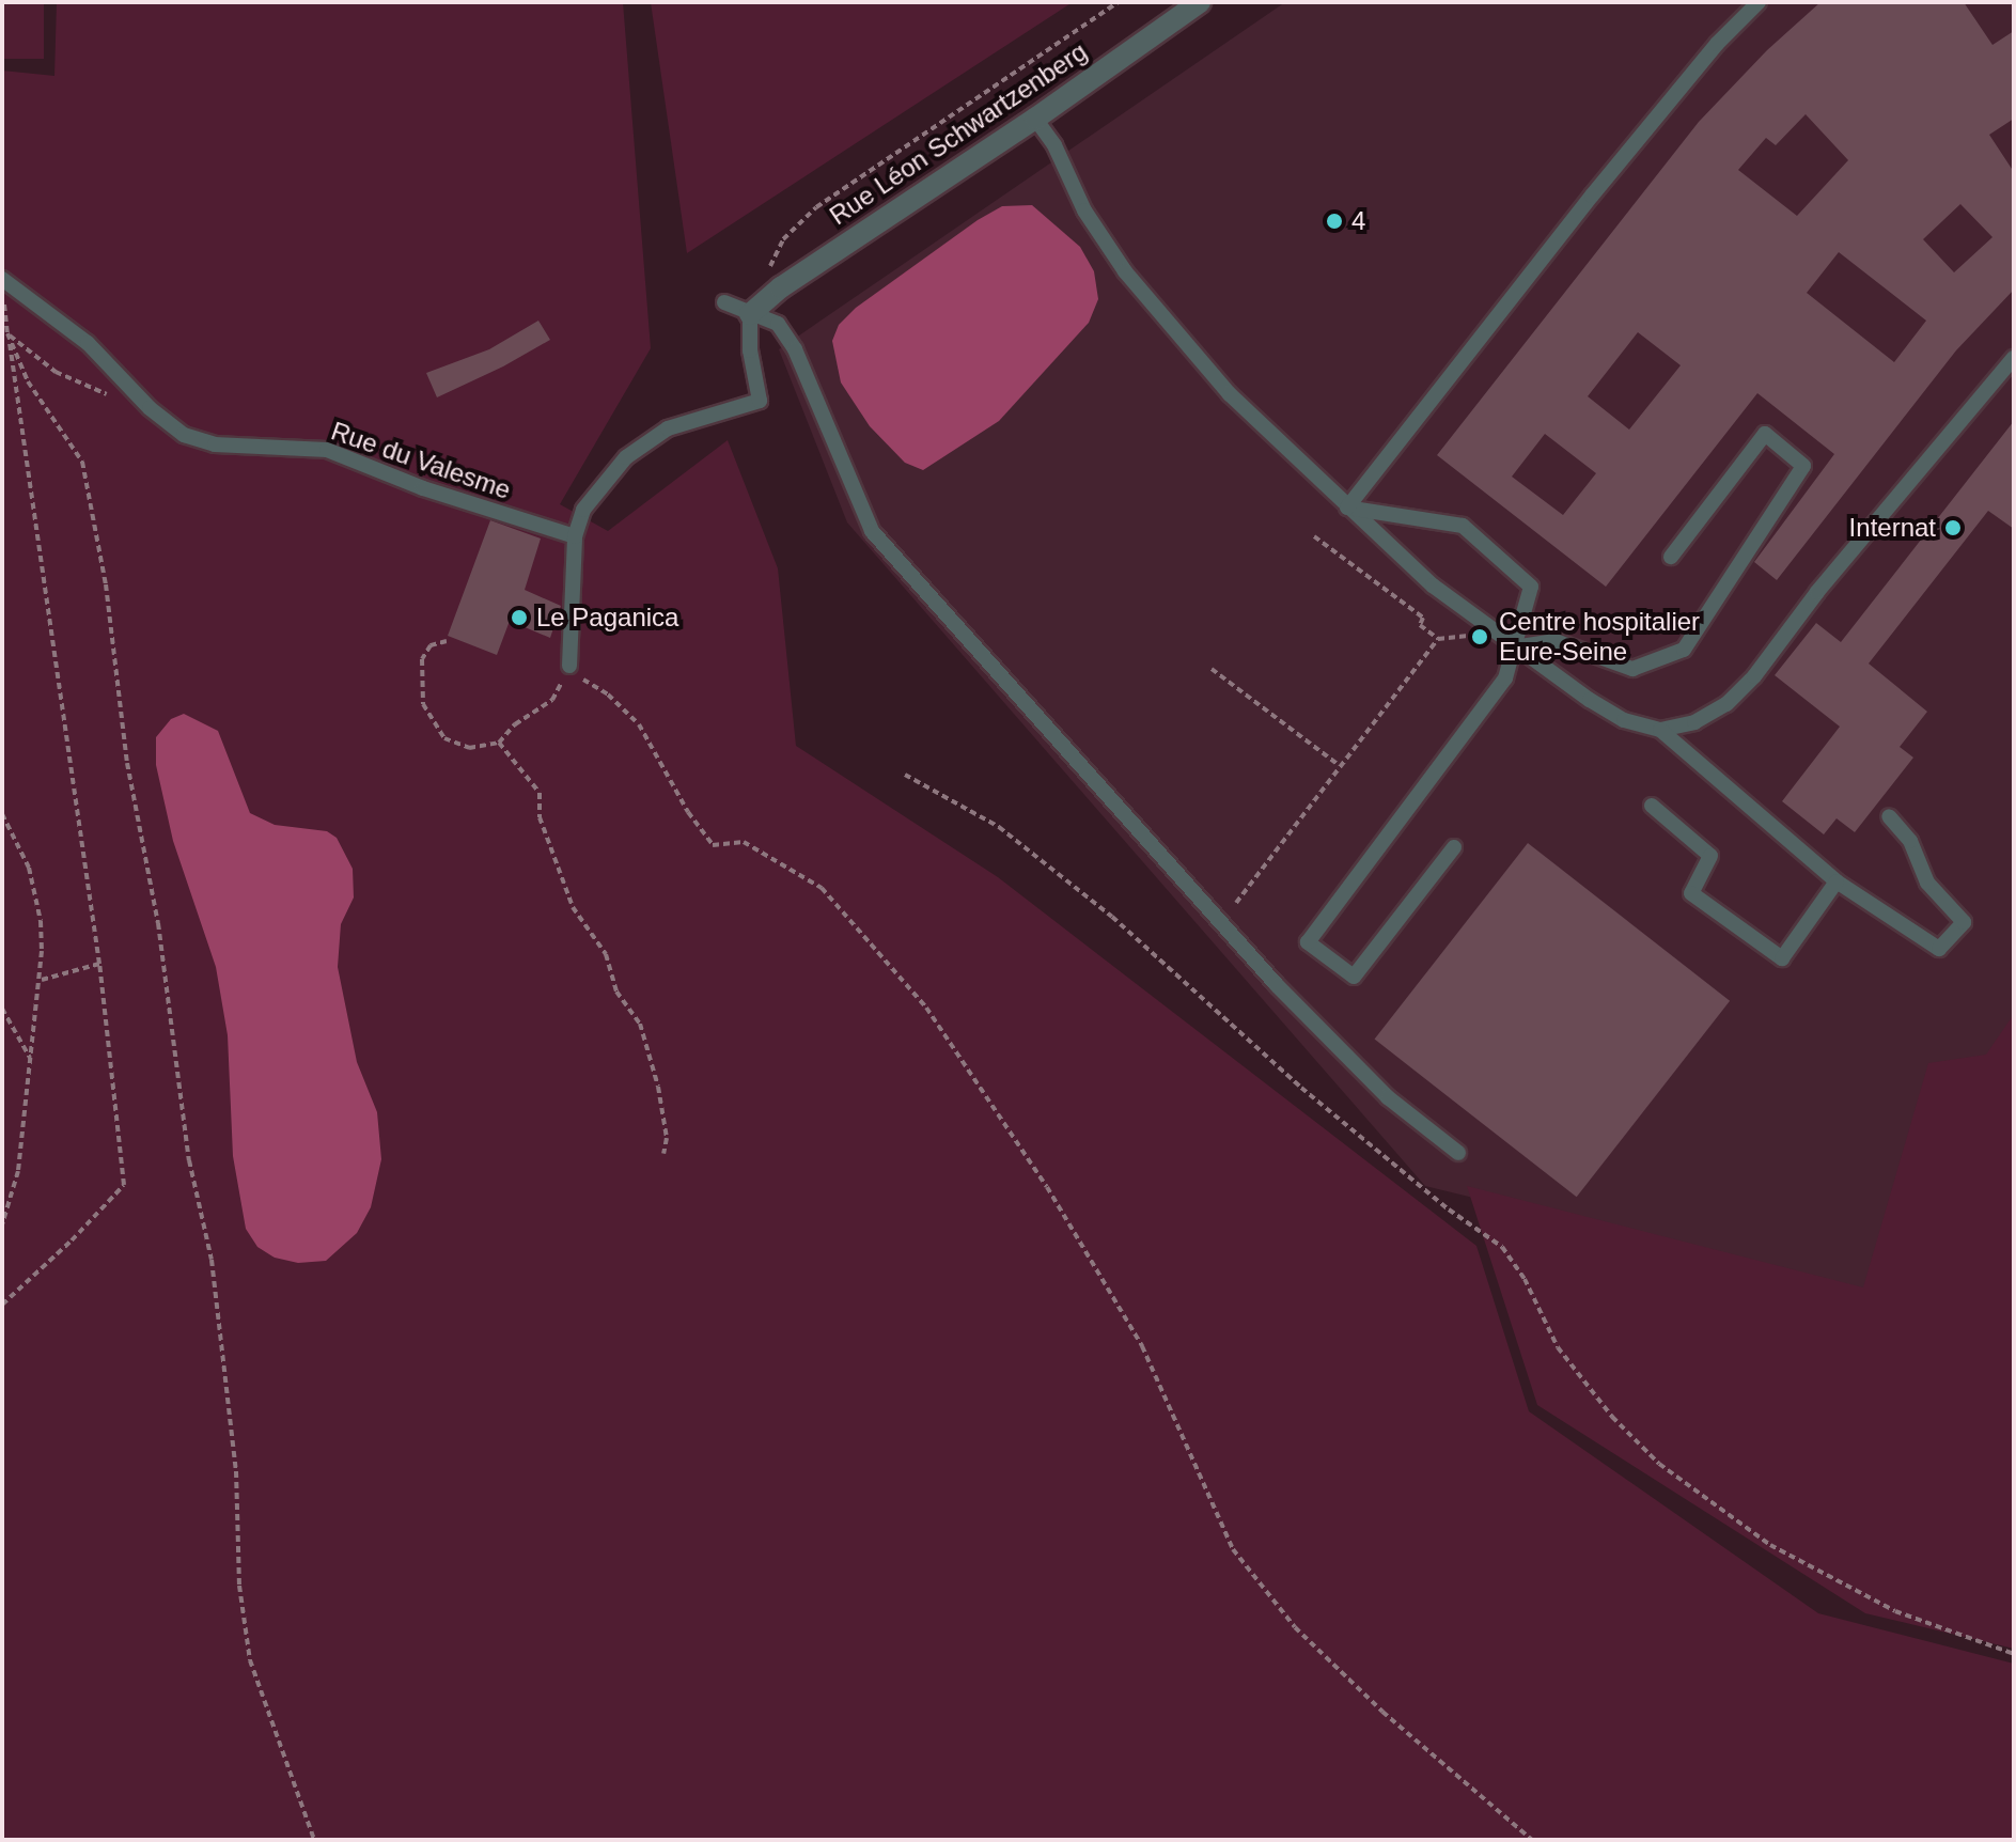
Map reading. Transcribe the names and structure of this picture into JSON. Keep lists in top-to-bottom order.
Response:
{
  "streets": {
    "street": ["Rue Léon Schwartzenberg"],
    "lane": ["Rue du Valesme"]
  },
  "places": [
    "4",
    "Internat",
    "Le Paganica",
    "Centre hospitalier Eure-Seine"
  ]
}
